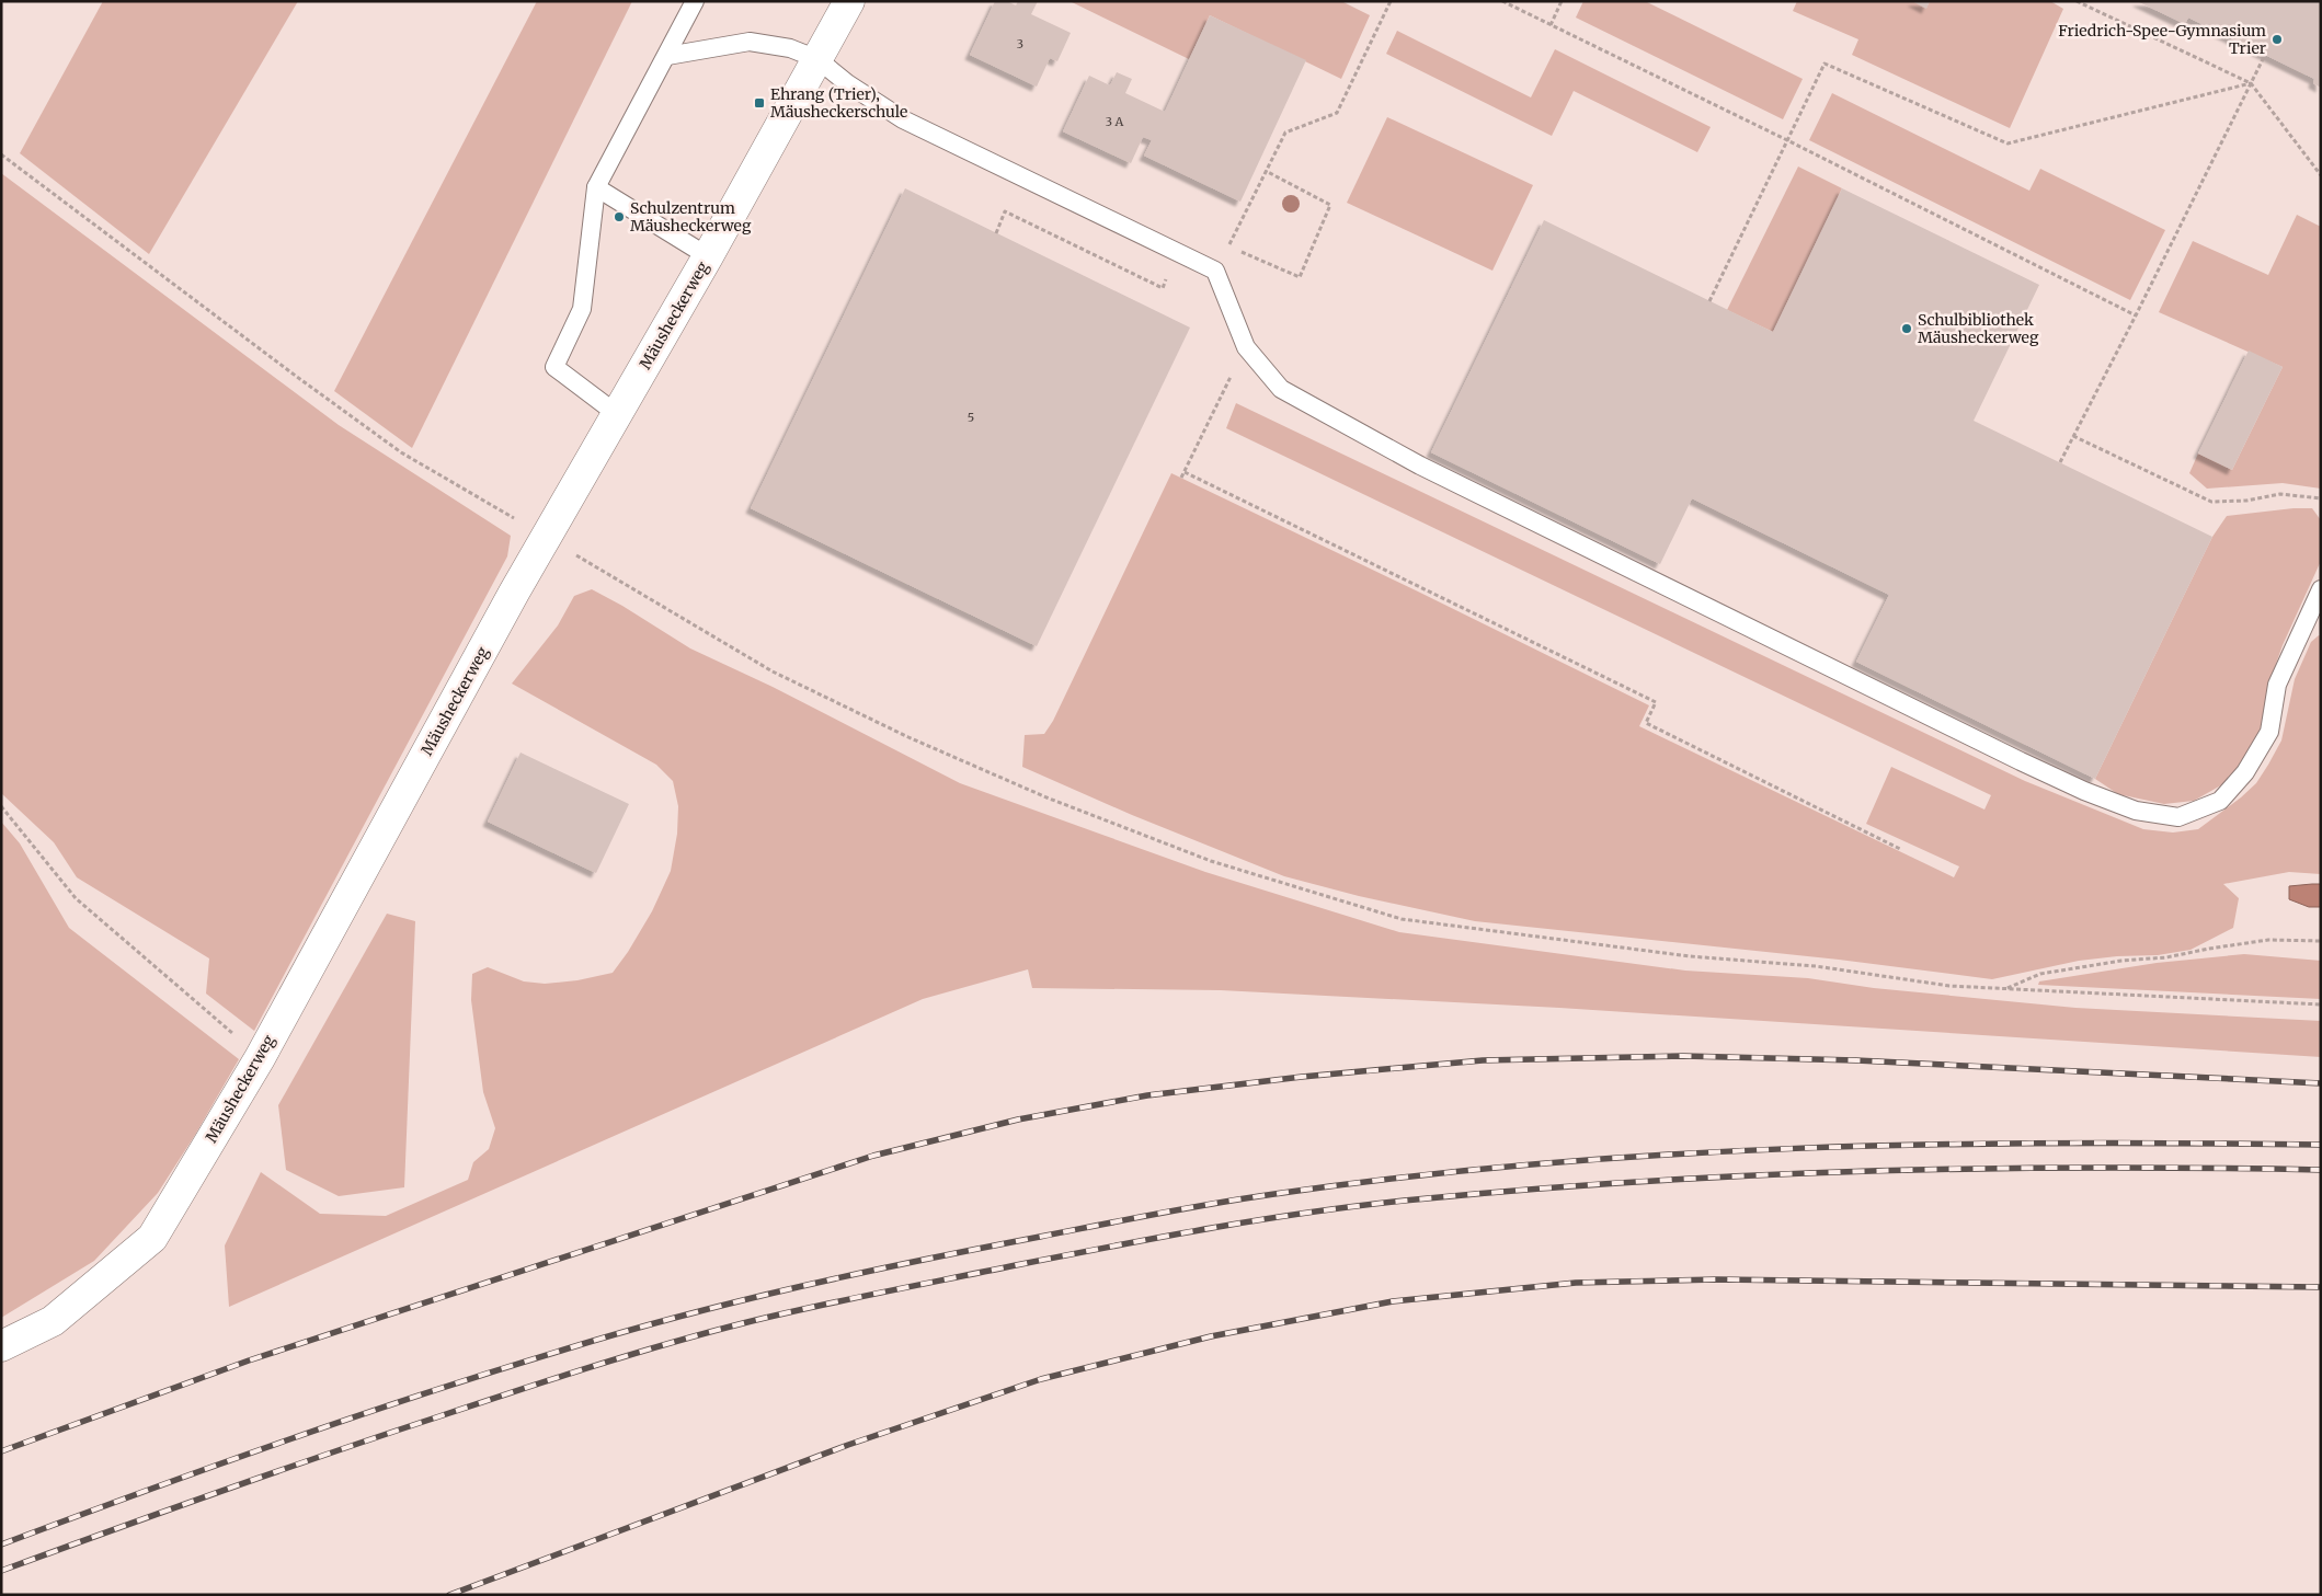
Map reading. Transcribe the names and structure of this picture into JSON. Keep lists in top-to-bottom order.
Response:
{
  "streets": {
    "street": ["Mäusheckerweg"]
  },
  "places": {
    "other": ["Friedrich-Spee-Gymnasium Trier", "Schulzentrum Mäusheckerweg", "Schulbibliothek Mäusheckerweg"],
    "transit": ["Ehrang (Trier), Mäusheckerschule"]
  },
  "house_numbers": ["3", "3 A", "5"]
}
